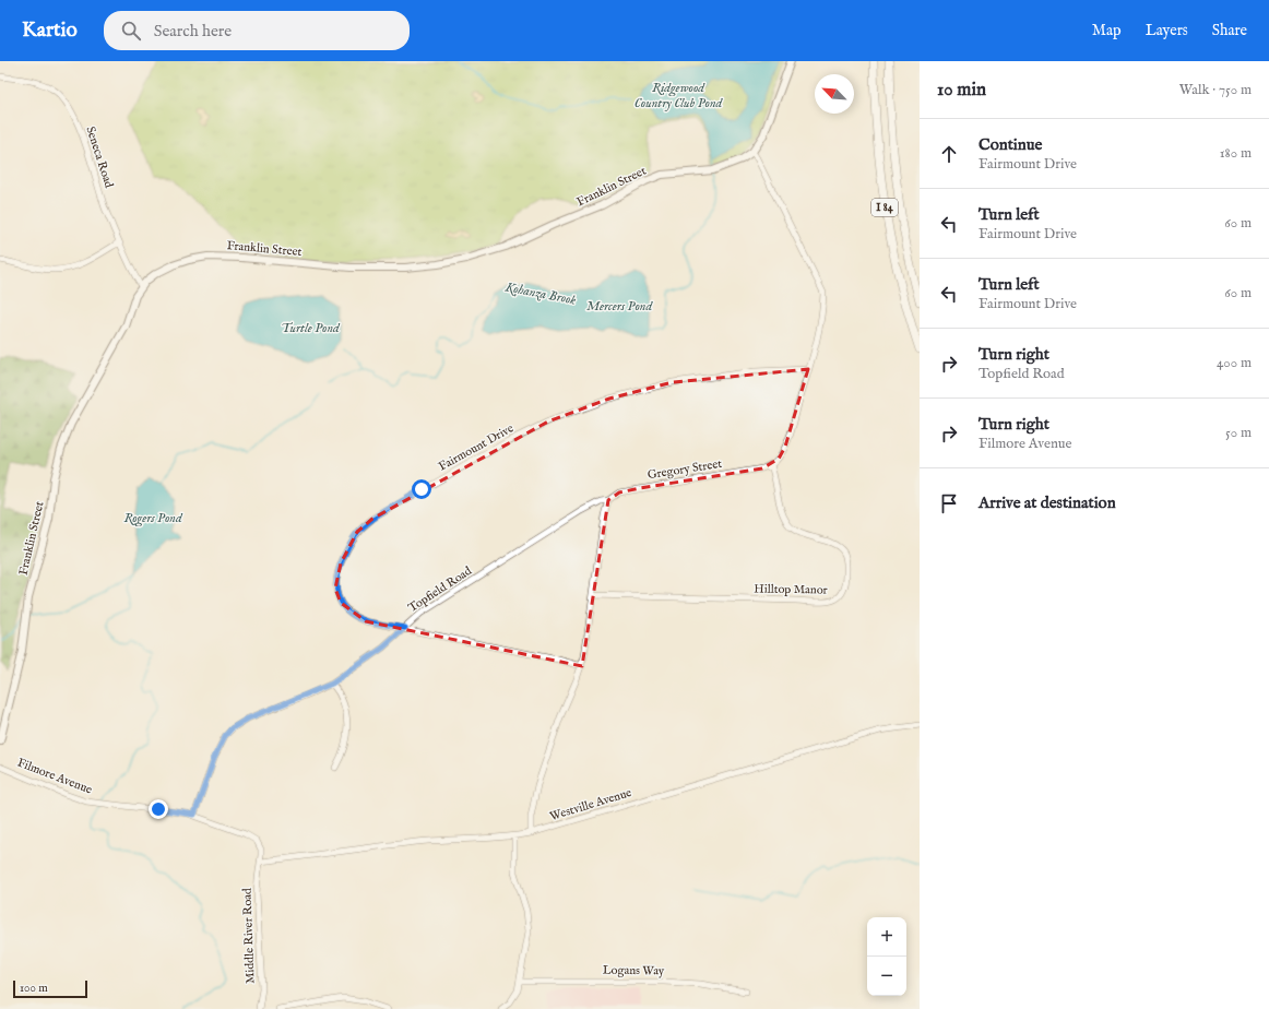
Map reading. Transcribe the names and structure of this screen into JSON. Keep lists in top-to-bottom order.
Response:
{
  "streets": {
    "highway": ["I 84"],
    "main road": ["Franklin Street"],
    "street": [
      "Seneca Road",
      "Fairmount Drive",
      "Gregory Street",
      "Topfield Road",
      "Hilltop Manor",
      "Filmore Avenue",
      "Westville Avenue",
      "Middle River Road",
      "Logans Way"
    ]
  },
  "crossings": [
    ["Seneca Road", "Franklin Street"],
    ["Fairmount Drive", "Topfield Road"],
    ["Gregory Street", "Topfield Road"],
    ["Gregory Street", "Hilltop Manor"],
    ["Topfield Road", "Filmore Avenue"],
    ["Filmore Avenue", "Westville Avenue"],
    ["Filmore Avenue", "Middle River Road"],
    ["Westville Avenue", "Middle River Road"]
  ],
  "water": [
    "Ridgewood Country Club Pond",
    "Kohanza Brook",
    "Mercers Pond",
    "Turtle Pond",
    "Rogers Pond"
  ],
  "scale_bar": "100 m",
  "north": "top left",
  "page": {
    "header": "Kartio",
    "search": "Search here",
    "nav": ["Map", "Layers", "Share"],
    "heading": ["10 min", "Walk · 750 m"],
    "list": [
      ["Continue", "Fairmount Drive", "180 m"],
      ["Turn left", "Fairmount Drive", "60 m"],
      ["Turn left", "Fairmount Drive", "60 m"],
      ["Turn right", "Topfield Road", "400 m"],
      ["Turn right", "Filmore Avenue", "50 m"],
      "Arrive at destination"
    ],
    "map_buttons": ["+", "−"],
    "scale": "100 m"
  }
}
